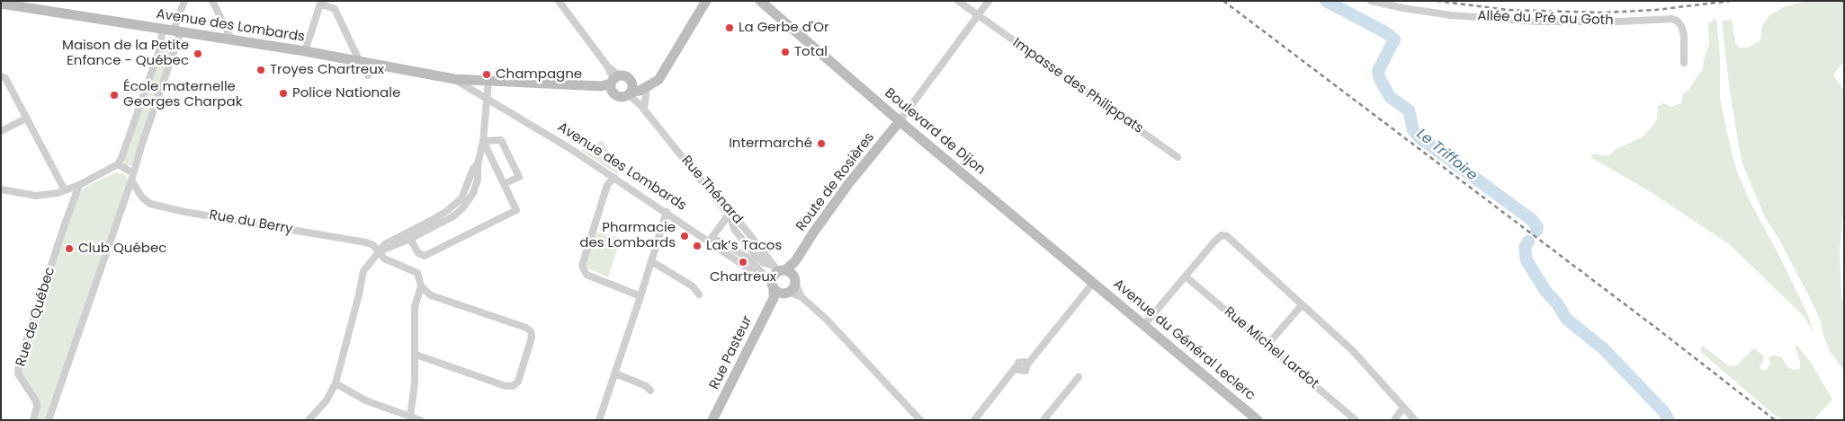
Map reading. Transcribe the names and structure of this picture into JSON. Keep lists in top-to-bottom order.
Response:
{
  "streets": {
    "street": [
      "Allée du Pré au Goth",
      "Avenue des Lombards",
      "Impasse des Philippats",
      "Boulevard de Dijon",
      "Route de Rosières",
      "Rue Thénard",
      "Rue du Berry",
      "Rue de Québec",
      "Avenue du Général Leclerc",
      "Rue Michel Lardot",
      "Rue Pasteur"
    ]
  },
  "crossings": [
    ["Avenue des Lombards", "Route de Rosières"],
    ["Avenue des Lombards", "Rue Thénard"],
    ["Avenue des Lombards", "Rue Pasteur"],
    ["Boulevard de Dijon", "Route de Rosières"],
    ["Boulevard de Dijon", "Avenue du Général Leclerc"],
    ["Route de Rosières", "Rue Thénard"],
    ["Route de Rosières", "Rue Pasteur"],
    ["Rue Thénard", "Rue Pasteur"]
  ],
  "water": ["Le Triffoire"],
  "places": [
    "La Gerbe d'Or",
    "Total",
    "Maison de la Petite Enfance - Québec",
    "Troyes Chartreux",
    "Champagne",
    "Police Nationale",
    "École maternelle Georges Charpak",
    "Intermarché",
    "Pharmacie des Lombards",
    "Lak’s Tacos",
    "Club Québec",
    "Chartreux"
  ]
}
